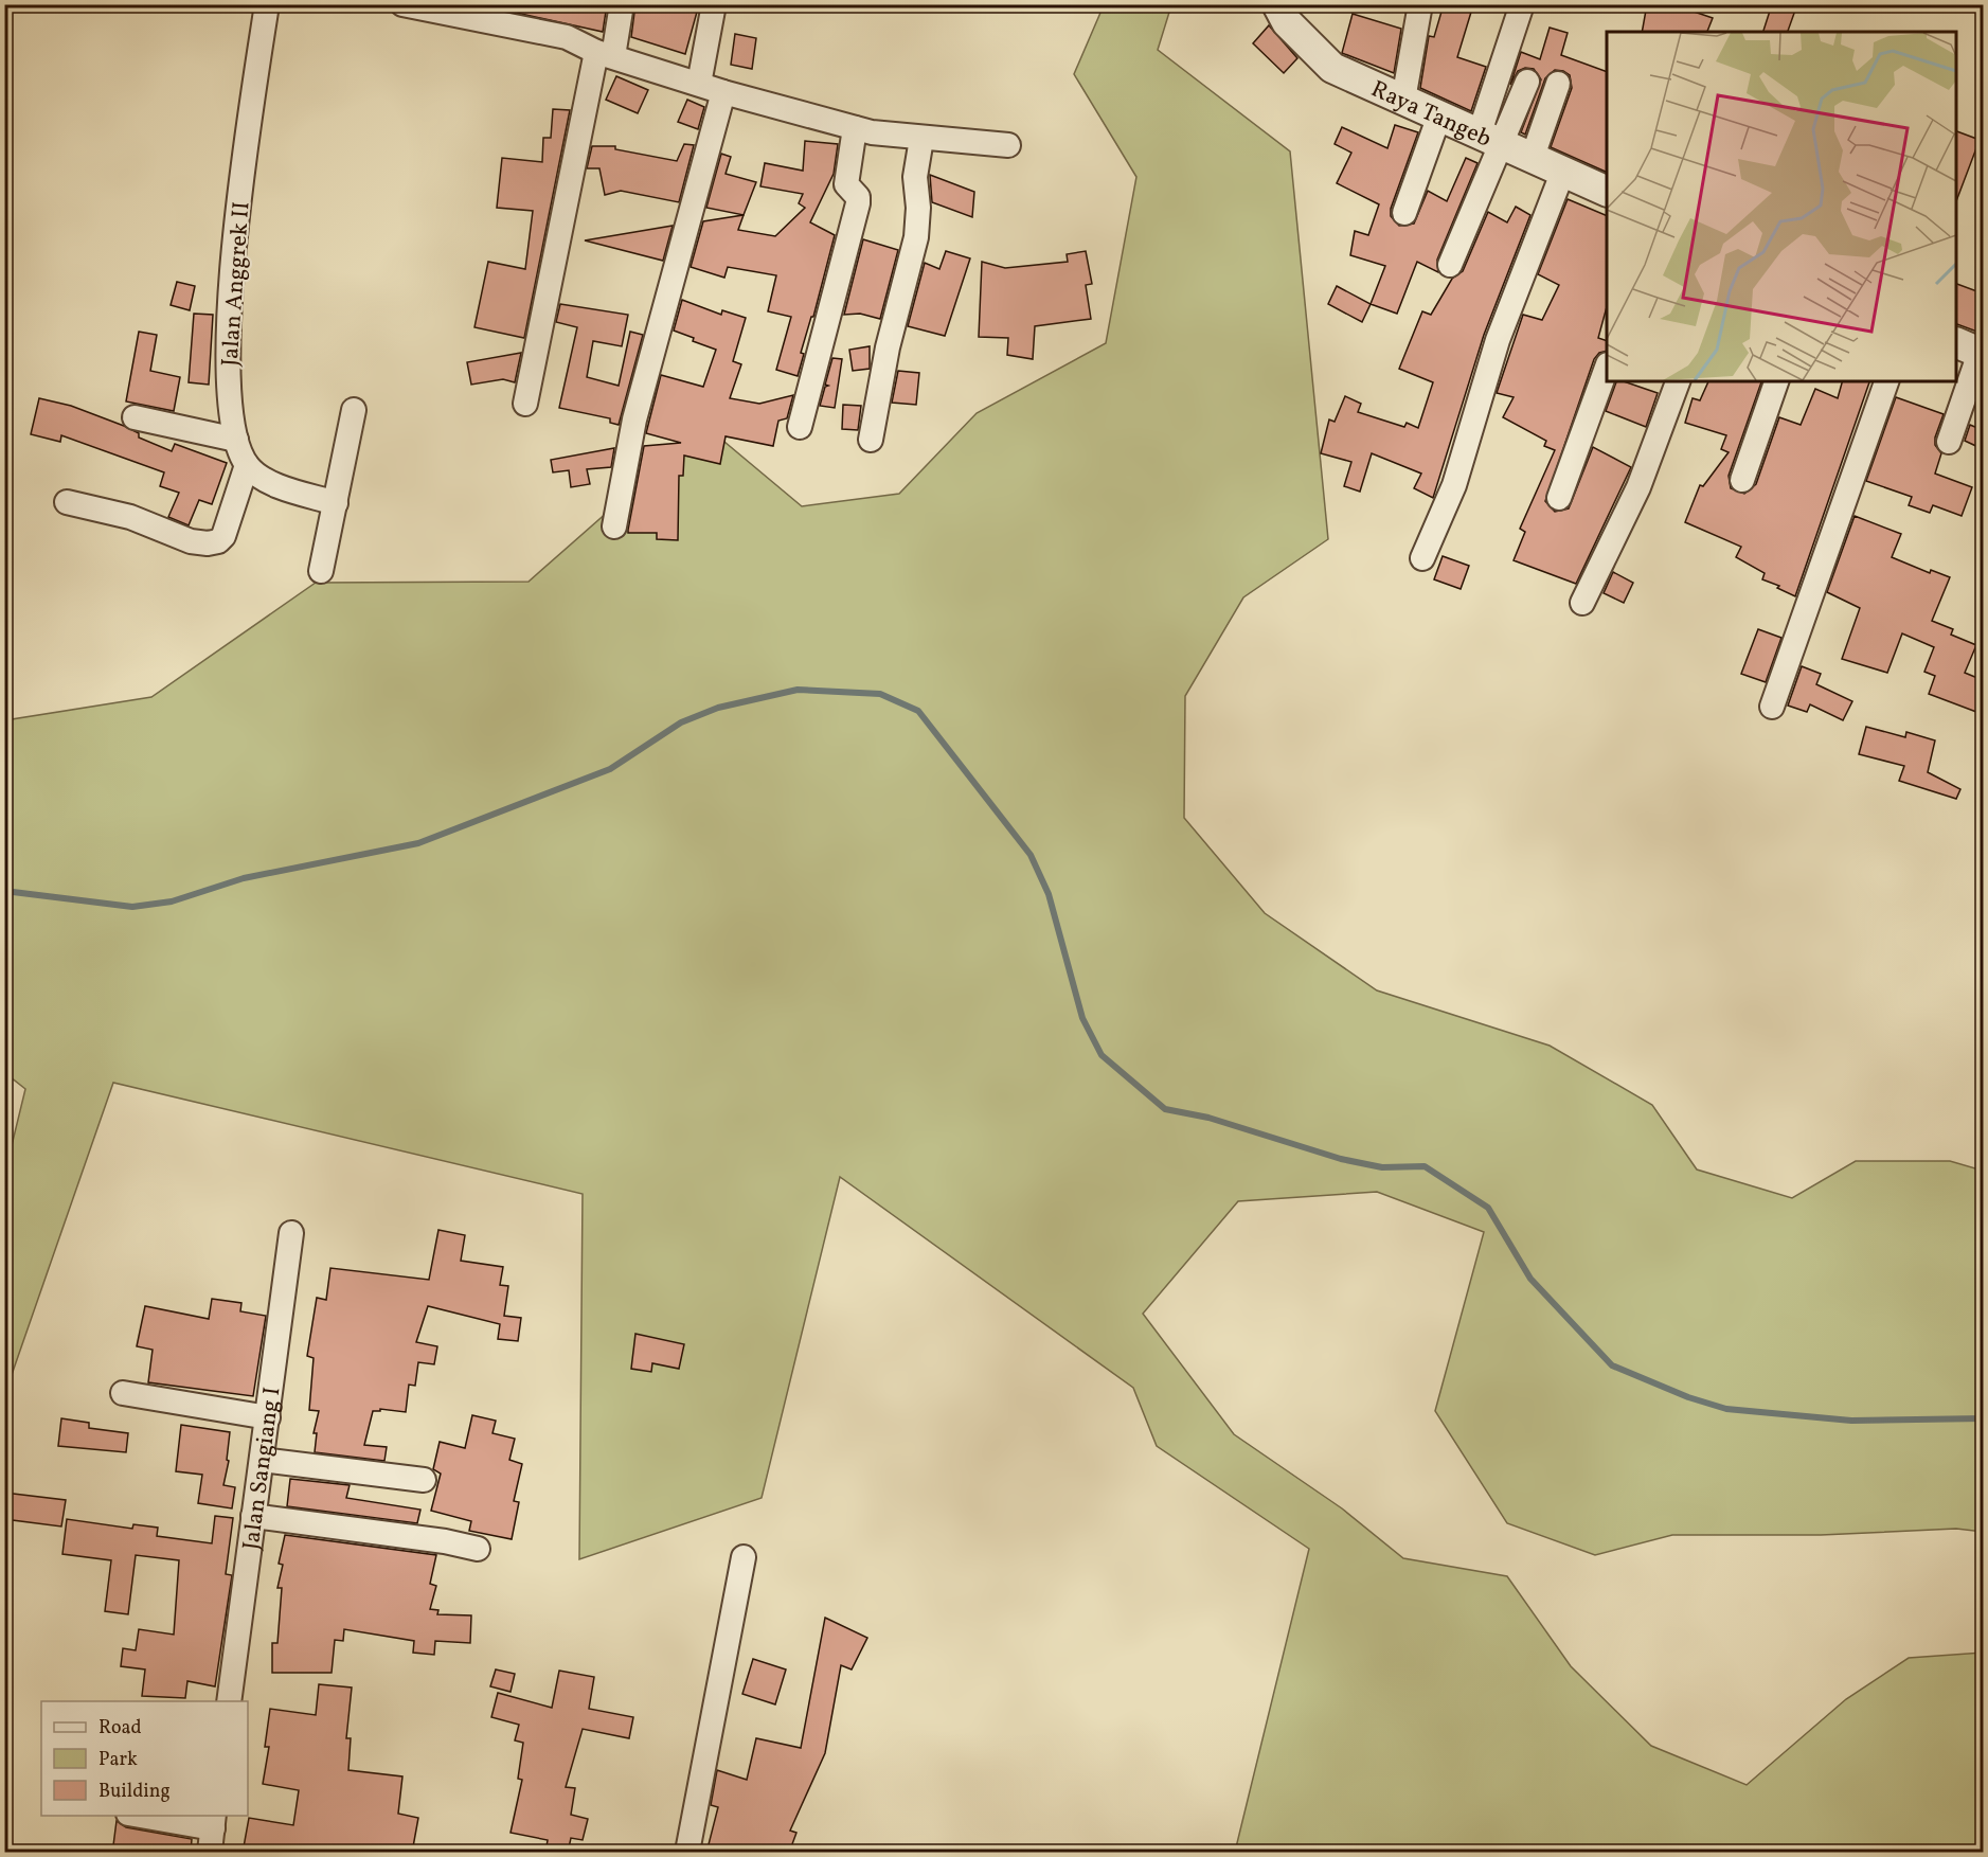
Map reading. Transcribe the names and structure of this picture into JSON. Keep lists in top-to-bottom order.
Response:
{
  "streets": {
    "street": ["Raya Tangeb", "Jalan Anggrek II", "Jalan Sangiang I"]
  },
  "legend": ["Road", "Park", "Building"]
}
